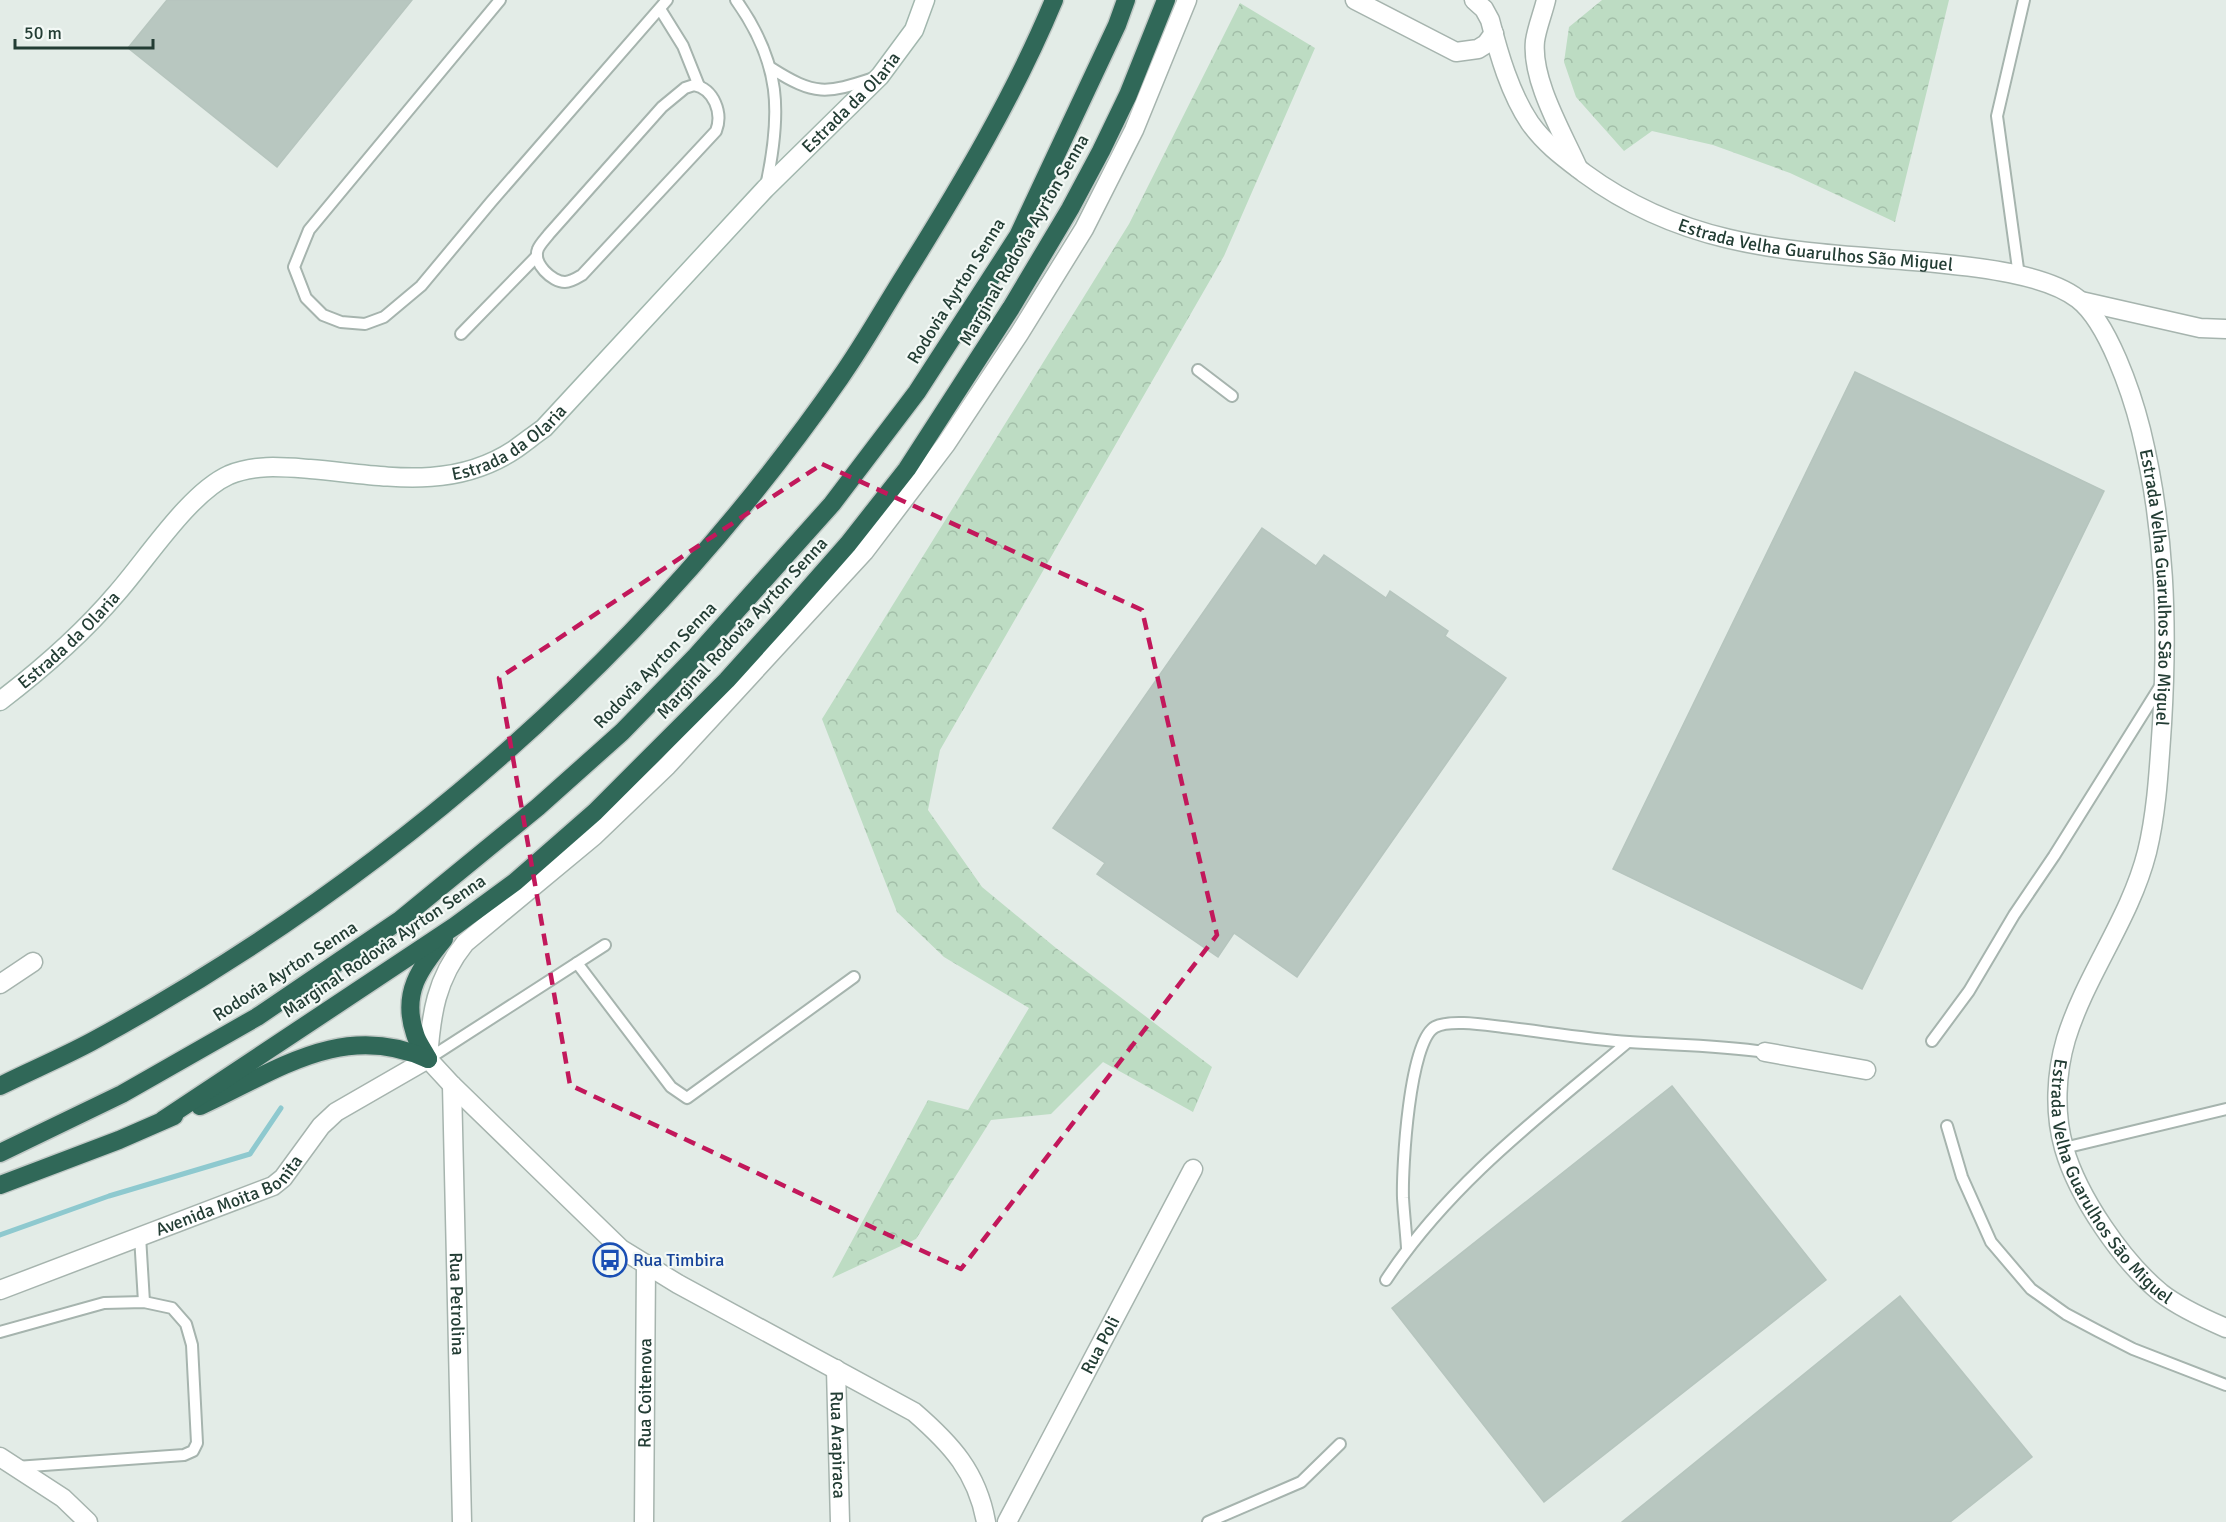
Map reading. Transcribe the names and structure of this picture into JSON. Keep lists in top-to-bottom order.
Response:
{
  "streets": {
    "highway": ["Marginal Rodovia Ayrton Senna", "Rodovia Ayrton Senna"],
    "street": [
      "Estrada da Olaria",
      "Estrada Velha Guarulhos São Miguel",
      "Avenida Moita Bonita",
      "Rua Petrolina",
      "Rua Poli",
      "Rua Coitenova",
      "Rua Arapiraca"
    ]
  },
  "crossings": [
    ["Marginal Rodovia Ayrton Senna", "Avenida Moita Bonita"]
  ],
  "places": {
    "bus stop": ["Rua Timbira"]
  },
  "scale_bar": "50 m"
}
